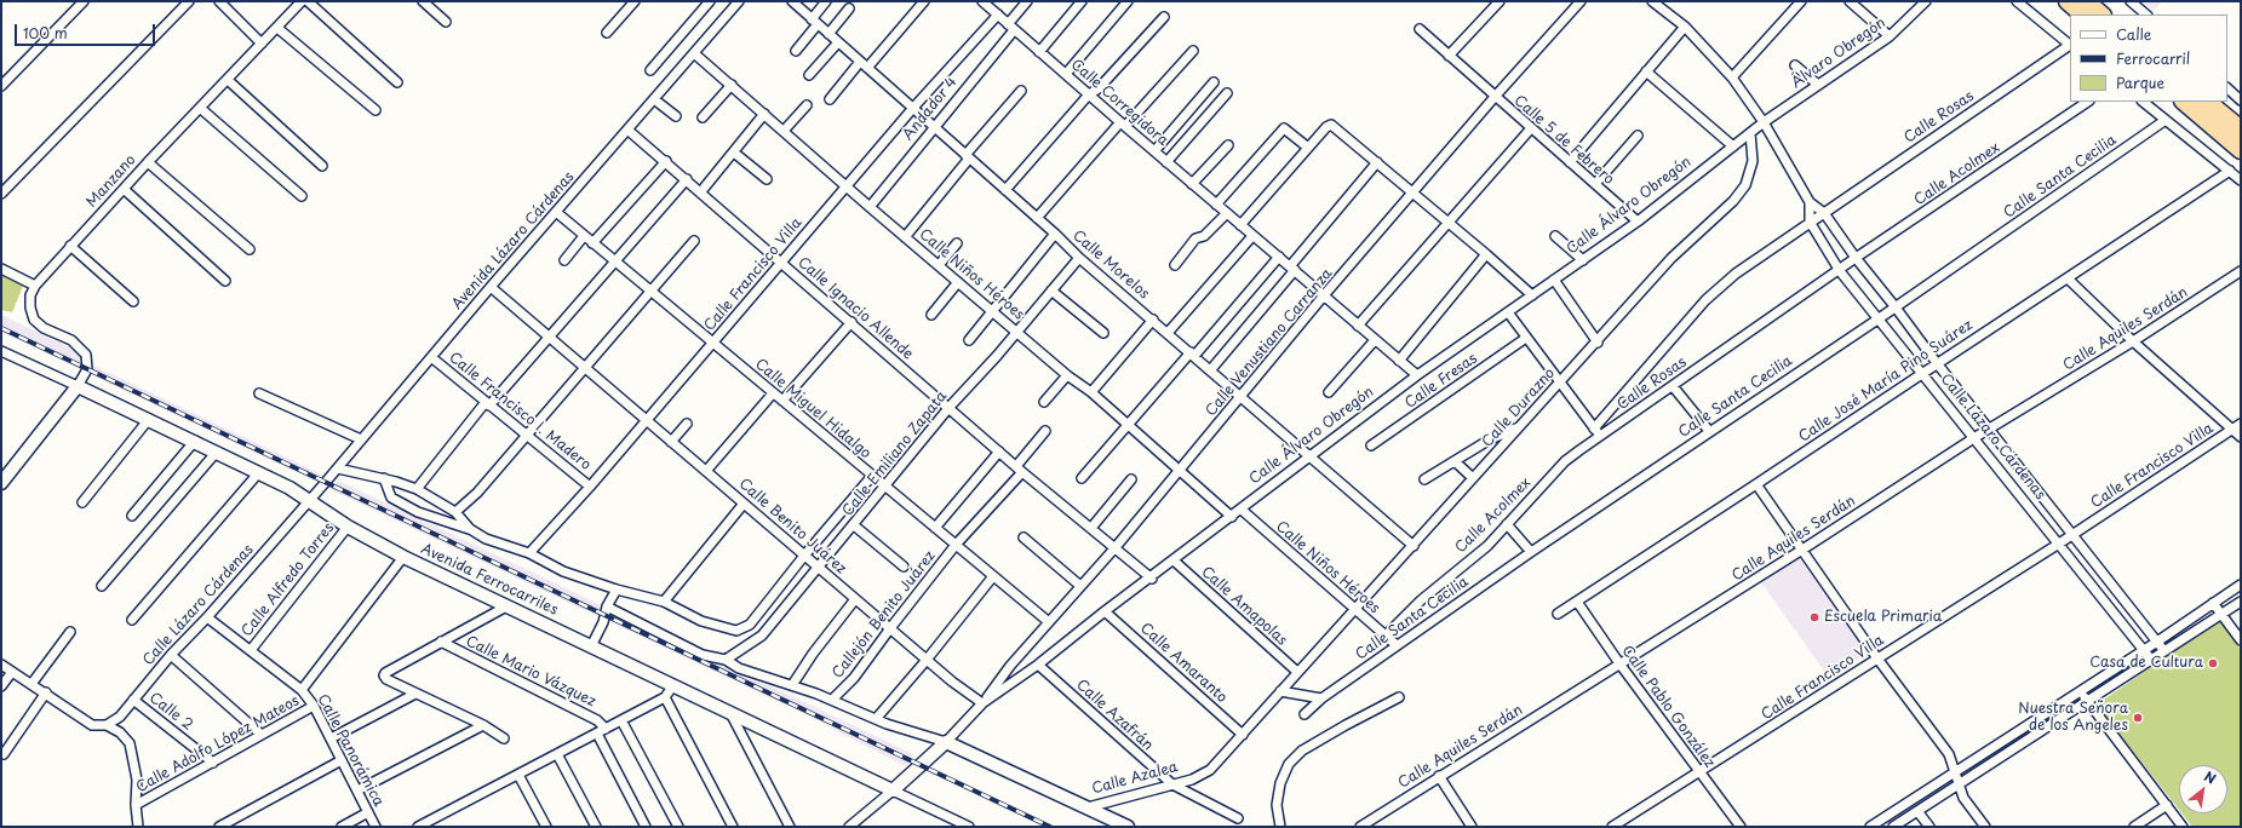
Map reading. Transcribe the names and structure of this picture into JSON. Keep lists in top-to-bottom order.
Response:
{
  "streets": {
    "street": [
      "Álvaro Obregón",
      "Calle Corregidora",
      "Andador 4",
      "Calle Rosas",
      "Calle 5 de Febrero",
      "Calle Acolmex",
      "Calle Santa Cecilia",
      "Manzano",
      "Calle Álvaro Obregón",
      "Avenida Lázaro Cárdenas",
      "Calle Morelos",
      "Calle Francisco Villa",
      "Calle Niños Héroes",
      "Calle Ignacio Allende",
      "Calle Aquiles Serdán",
      "Calle Venustiano Carranza",
      "Calle Fresas",
      "Calle José María Pino Suárez",
      "Calle Durazno",
      "Calle Miguel Hidalgo",
      "Calle Francisco I. Madero",
      "Calle Lázaro Cárdenas",
      "Calle Emiliano Zapata",
      "Calle Benito Juárez",
      "Calle Alfredo Torres",
      "Avenida Ferrocarriles",
      "Calle Amapolas",
      "Callejón Benito Juárez",
      "Calle Amaranto",
      "Calle Mario Vázquez",
      "Calle Pablo González",
      "Calle 2",
      "Calle Azafrán",
      "Calle Adolfo López Mateos",
      "Calle Panorámica",
      "Calle Azalea"
    ]
  },
  "crossings": [
    ["Álvaro Obregón", "Calle Álvaro Obregón"],
    ["Álvaro Obregón", "Calle Lázaro Cárdenas"],
    ["Calle Corregidora", "Andador 4"],
    ["Calle Corregidora", "Calle Álvaro Obregón"],
    ["Calle Corregidora", "Calle Francisco Villa"],
    ["Calle Corregidora", "Calle Venustiano Carranza"],
    ["Andador 4", "Calle Morelos"],
    ["Andador 4", "Calle Niños Héroes"],
    ["Calle Rosas", "Calle Acolmex"],
    ["Calle Rosas", "Calle Lázaro Cárdenas"],
    ["Calle 5 de Febrero", "Calle Álvaro Obregón"],
    ["Calle 5 de Febrero", "Calle Venustiano Carranza"],
    ["Calle Acolmex", "Calle Niños Héroes"],
    ["Calle Acolmex", "Calle Lázaro Cárdenas"],
    ["Calle Santa Cecilia", "Calle Niños Héroes"],
    ["Calle Santa Cecilia", "Calle Lázaro Cárdenas"],
    ["Calle Álvaro Obregón", "Calle Morelos"],
    ["Calle Álvaro Obregón", "Calle Niños Héroes"],
    ["Calle Álvaro Obregón", "Calle Ignacio Allende"],
    ["Calle Álvaro Obregón", "Calle Venustiano Carranza"],
    ["Calle Álvaro Obregón", "Calle Durazno"],
    ["Calle Álvaro Obregón", "Calle Lázaro Cárdenas"],
    ["Calle Álvaro Obregón", "Calle Benito Juárez"],
    ["Calle Álvaro Obregón", "Avenida Ferrocarriles"],
    ["Calle Álvaro Obregón", "Calle Amapolas"],
    ["Calle Álvaro Obregón", "Calle Amaranto"],
    ["Calle Álvaro Obregón", "Calle Azafrán"],
    ["Calle Álvaro Obregón", "Calle Azalea"],
    ["Avenida Lázaro Cárdenas", "Calle Niños Héroes"],
    ["Avenida Lázaro Cárdenas", "Calle Ignacio Allende"],
    ["Avenida Lázaro Cárdenas", "Calle Miguel Hidalgo"],
    ["Avenida Lázaro Cárdenas", "Calle Francisco I. Madero"],
    ["Avenida Lázaro Cárdenas", "Calle Lázaro Cárdenas"],
    ["Avenida Lázaro Cárdenas", "Calle Benito Juárez"],
    ["Avenida Lázaro Cárdenas", "Avenida Ferrocarriles"],
    ["Calle Morelos", "Calle Francisco Villa"],
    ["Calle Morelos", "Calle Venustiano Carranza"],
    ["Calle Morelos", "Calle Durazno"],
    ["Calle Morelos", "Calle Emiliano Zapata"],
    ["Calle Francisco Villa", "Calle Niños Héroes"],
    ["Calle Francisco Villa", "Calle Ignacio Allende"],
    ["Calle Francisco Villa", "Calle Miguel Hidalgo"],
    ["Calle Francisco Villa", "Calle Francisco I. Madero"],
    ["Calle Francisco Villa", "Calle Lázaro Cárdenas"],
    ["Calle Francisco Villa", "Calle Benito Juárez"],
    ["Calle Francisco Villa", "Calle Pablo González"],
    ["Calle Niños Héroes", "Calle Venustiano Carranza"],
    ["Calle Niños Héroes", "Calle Durazno"],
    ["Calle Niños Héroes", "Calle Emiliano Zapata"],
    ["Calle Ignacio Allende", "Calle Venustiano Carranza"],
    ["Calle Ignacio Allende", "Calle Emiliano Zapata"],
    ["Calle Ignacio Allende", "Callejón Benito Juárez"],
    ["Calle Aquiles Serdán", "Calle Lázaro Cárdenas"],
    ["Calle Aquiles Serdán", "Calle Pablo González"],
    ["Calle Venustiano Carranza", "Calle Miguel Hidalgo"],
    ["Calle Venustiano Carranza", "Calle Benito Juárez"],
    ["Calle José María Pino Suárez", "Calle Lázaro Cárdenas"],
    ["Calle José María Pino Suárez", "Calle Pablo González"],
    ["Calle Durazno", "Calle Amapolas"],
    ["Calle Durazno", "Calle Azalea"],
    ["Calle Miguel Hidalgo", "Calle Emiliano Zapata"],
    ["Calle Miguel Hidalgo", "Callejón Benito Juárez"],
    ["Calle Lázaro Cárdenas", "Avenida Ferrocarriles"],
    ["Calle Lázaro Cárdenas", "Calle 2"],
    ["Calle Lázaro Cárdenas", "Calle Panorámica"],
    ["Calle Emiliano Zapata", "Calle Benito Juárez"],
    ["Calle Benito Juárez", "Callejón Benito Juárez"],
    ["Calle Alfredo Torres", "Avenida Ferrocarriles"],
    ["Calle Alfredo Torres", "Calle Panorámica"],
    ["Calle Amaranto", "Calle Azalea"],
    ["Calle 2", "Calle Adolfo López Mateos"],
    ["Calle Azafrán", "Calle Azalea"],
    ["Calle Adolfo López Mateos", "Calle Panorámica"]
  ],
  "places": ["Escuela Primaria", "Casa de Cultura", "Nuestra Señora de los Angeles"],
  "legend": ["Calle", "Ferrocarril", "Parque"],
  "scale_bar": "100 m",
  "north": "top right"
}
